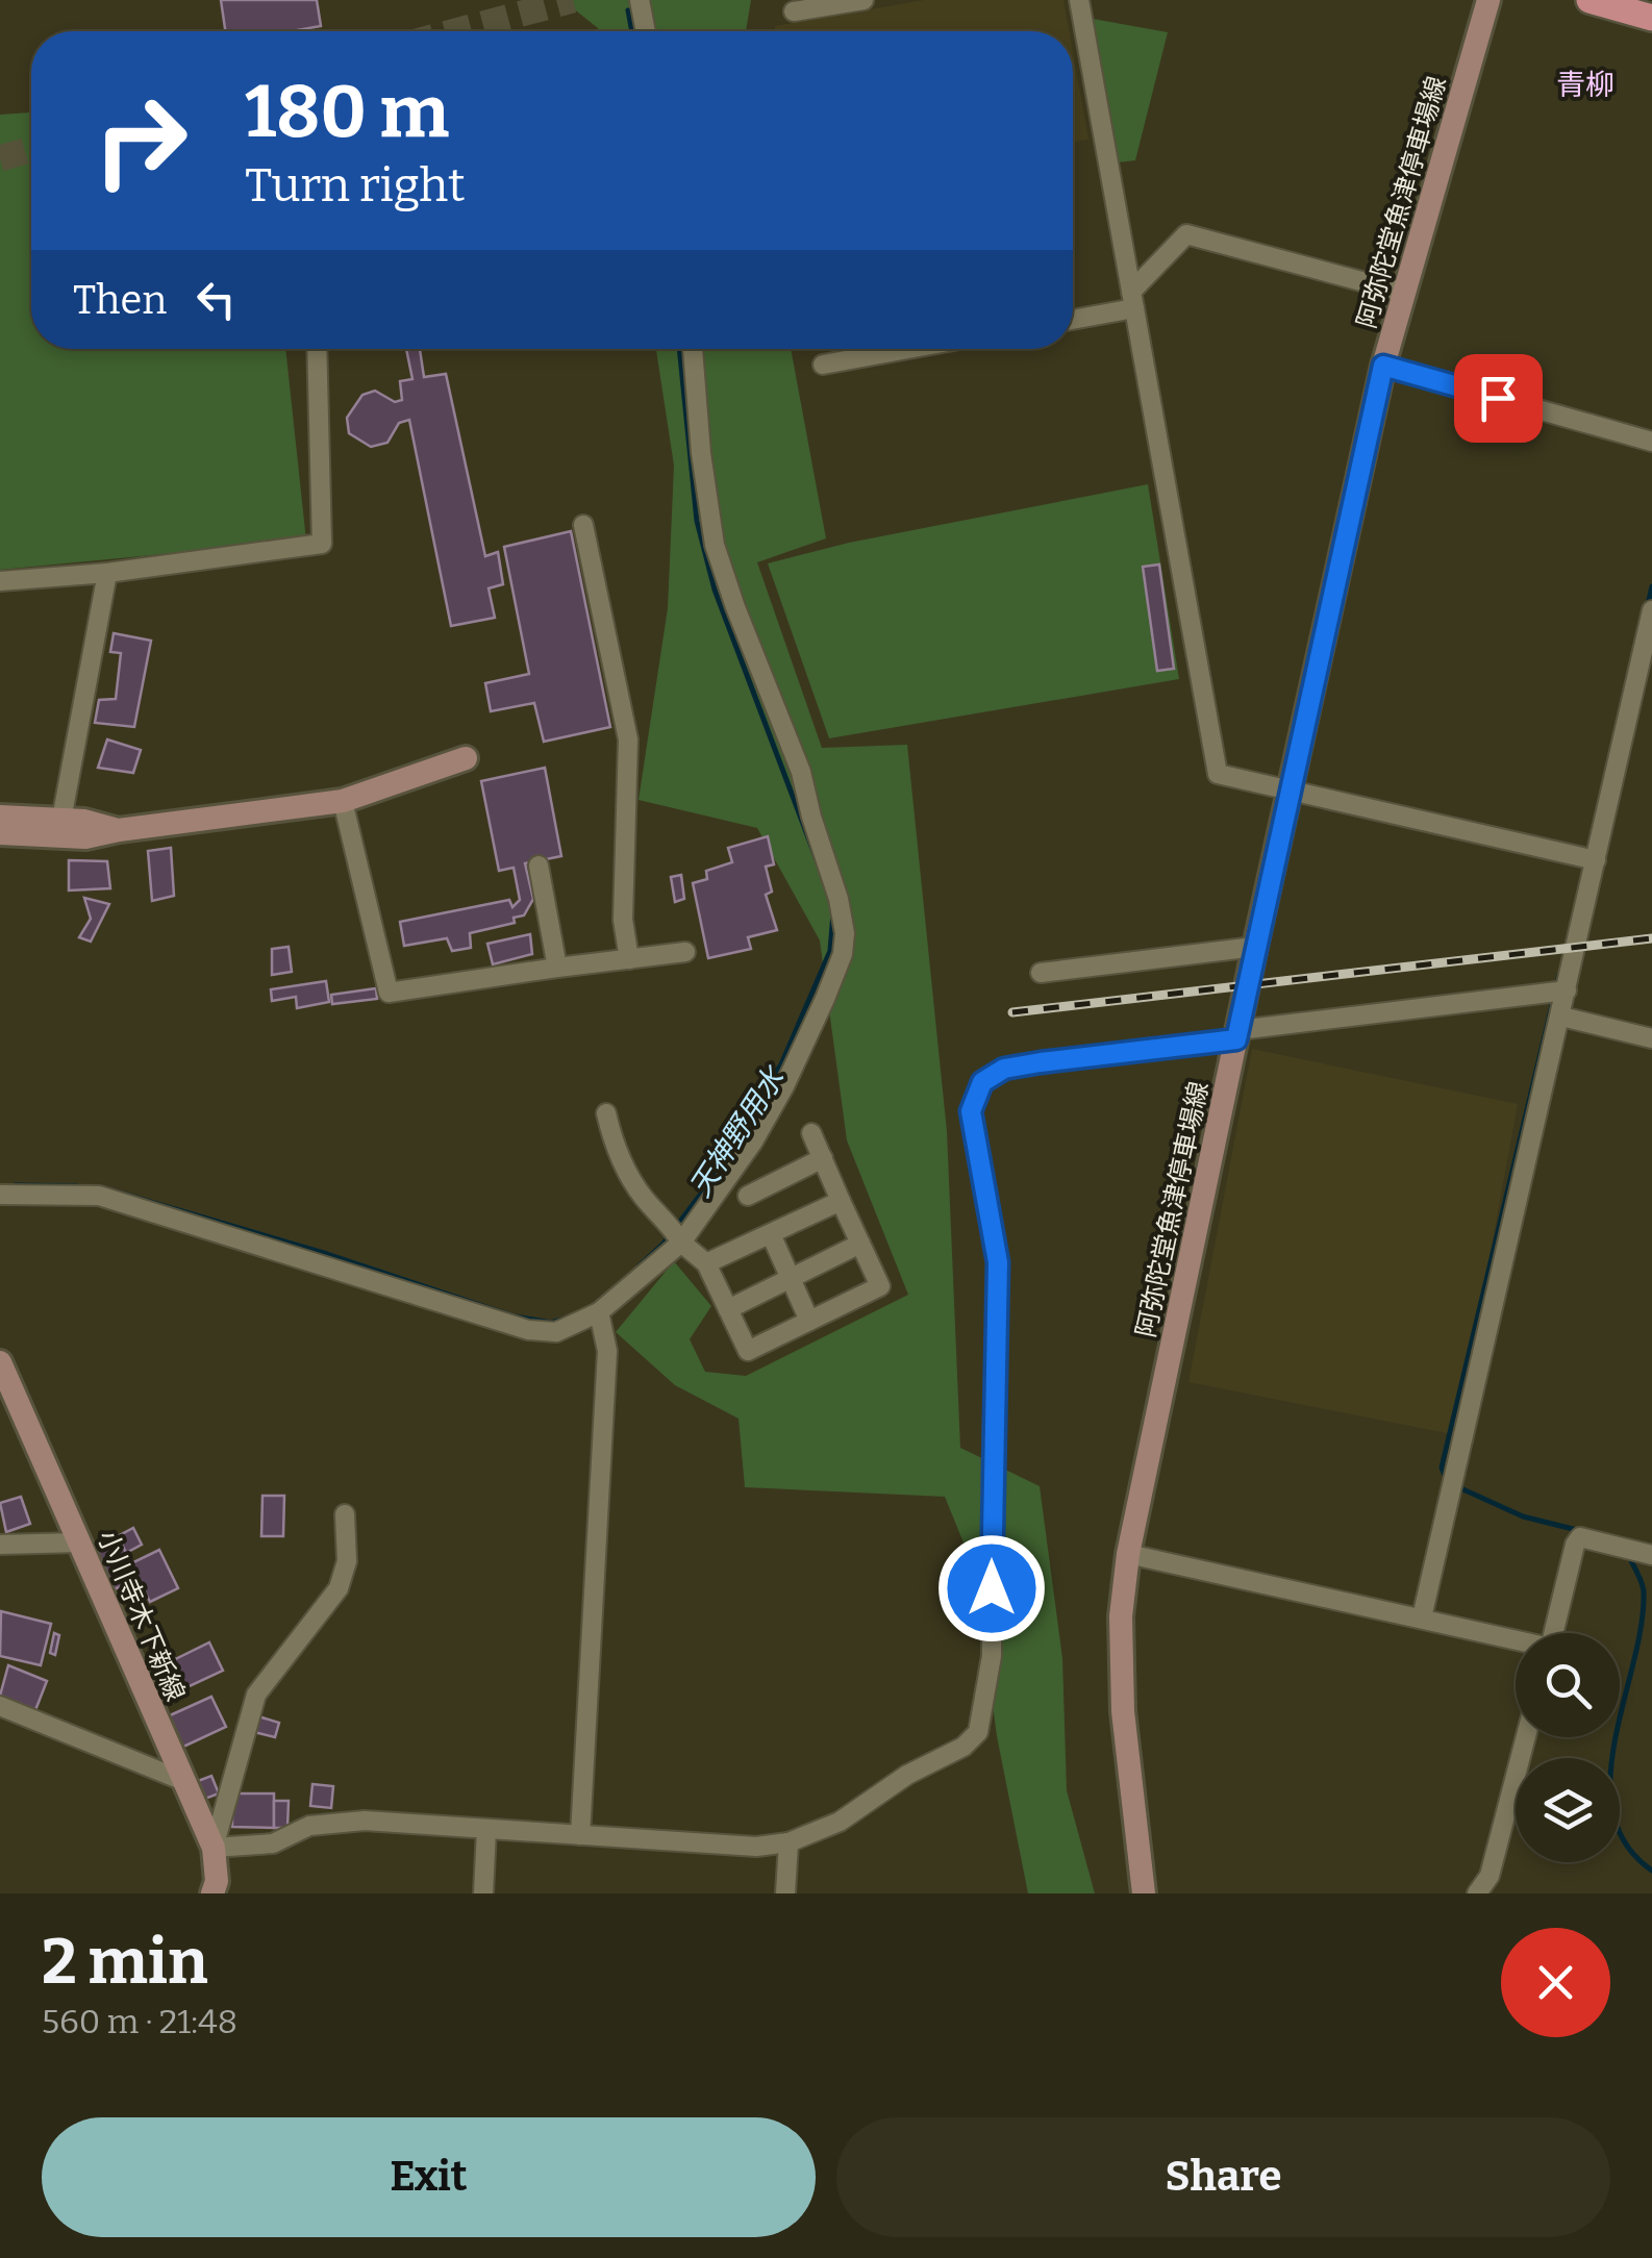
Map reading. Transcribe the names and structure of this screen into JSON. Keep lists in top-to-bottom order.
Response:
{
  "streets": {
    "main road": ["阿弥陀堂魚津停車場線", "小川寺木下新線"]
  },
  "districts": ["青柳"],
  "water": ["天神野用水"],
  "page": {
    "turn": ["180 m", "Turn right"],
    "then": "Then",
    "heading": ["2 min", "560 m · 21:48"],
    "buttons": ["Exit", "Share"]
  }
}
